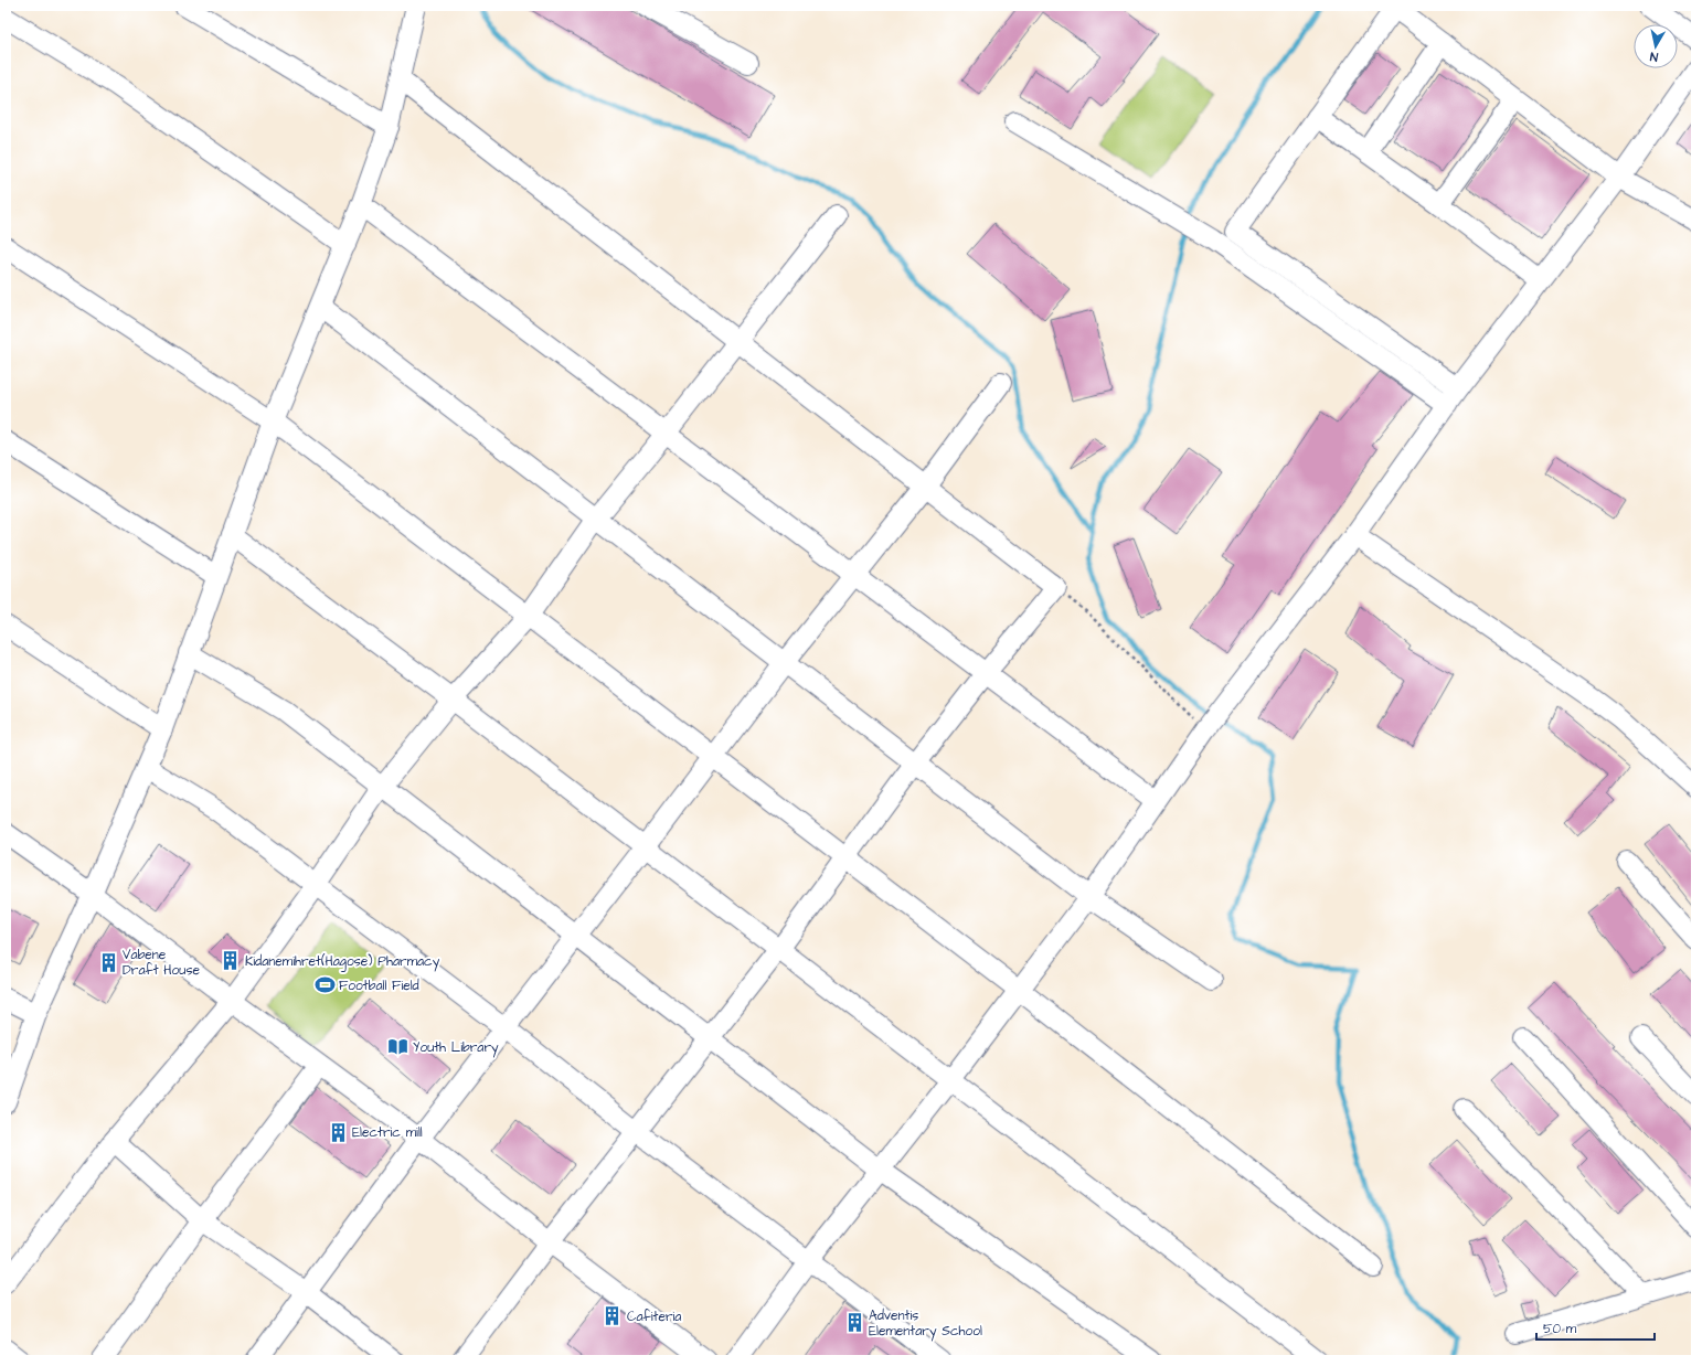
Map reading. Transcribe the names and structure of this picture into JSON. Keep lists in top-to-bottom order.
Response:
{
  "places": {
    "building": [
      "Kidanemihret(Hagose) Pharmacy",
      "Vabene Draft House",
      "Electric mill",
      "Cafiteria",
      "Adventis Elementary School"
    ],
    "sports": ["Football Field"],
    "library": ["Youth Library"]
  },
  "scale_bar": "50 m",
  "north": "bottom"
}
